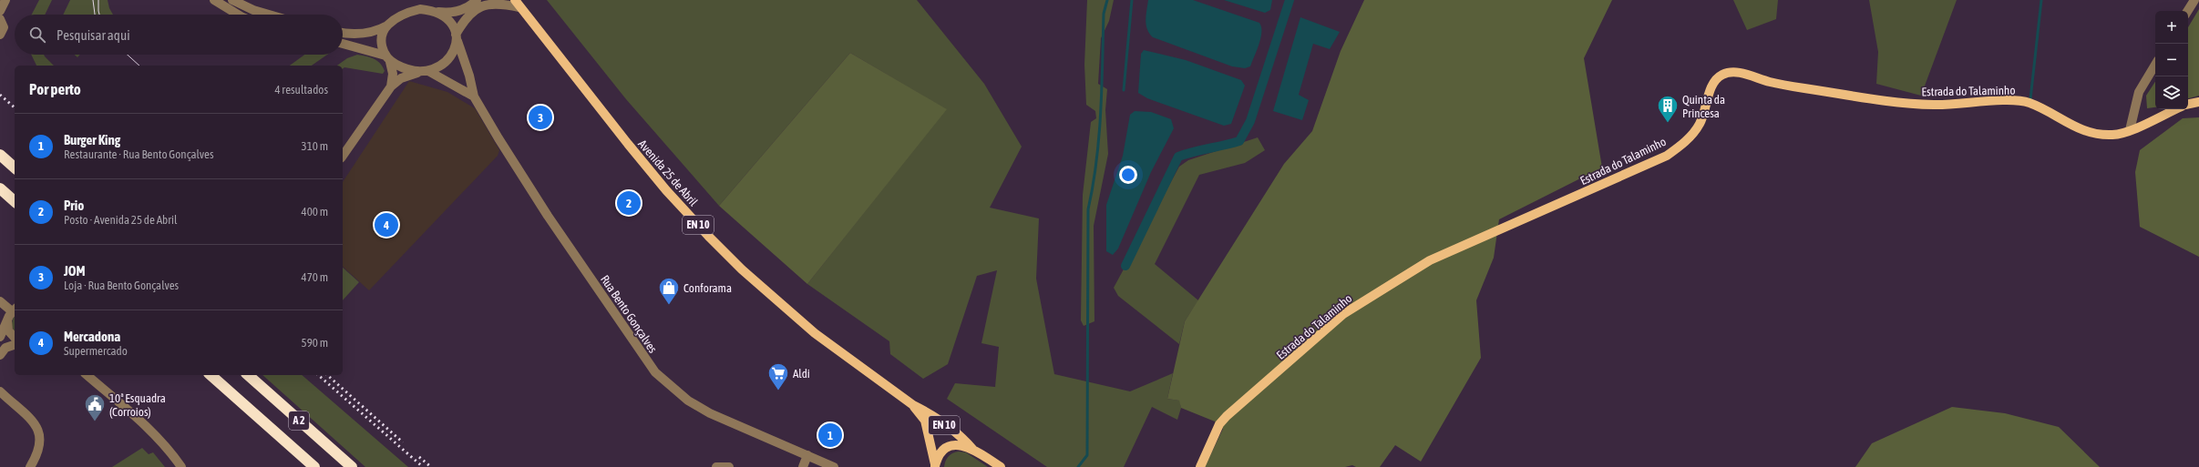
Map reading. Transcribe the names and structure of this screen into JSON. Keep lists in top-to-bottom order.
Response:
{
  "streets": {
    "highway": ["A 2"],
    "main road": ["Estrada do Talaminho", "Avenida 25 de Abril", "EN 10"],
    "street": ["Rua Bento Gonçalves"]
  },
  "places": {
    "building": ["Quinta da Princesa"],
    "shop": ["Conforama"],
    "supermarket": ["Aldi"],
    "public building": ["10ª Esquadra (Corroios)"]
  },
  "page": {
    "map_buttons": ["+", "−"],
    "search": "Pesquisar aqui",
    "heading": ["Por perto", "4 resultados"],
    "pins": [
      "3",
      "2",
      "4",
      "1"
    ],
    "list": [
      {
        "mark": "1",
        "name": "Burger King",
        "note": "Restaurante · Rua Bento Gonçalves",
        "value": "310 m"
      },
      {
        "mark": "2",
        "name": "Prio",
        "note": "Posto · Avenida 25 de Abril",
        "value": "400 m"
      },
      {
        "mark": "3",
        "name": "JOM",
        "note": "Loja · Rua Bento Gonçalves",
        "value": "470 m"
      },
      {
        "mark": "4",
        "name": "Mercadona",
        "note": "Supermercado",
        "value": "590 m"
      }
    ]
  }
}
